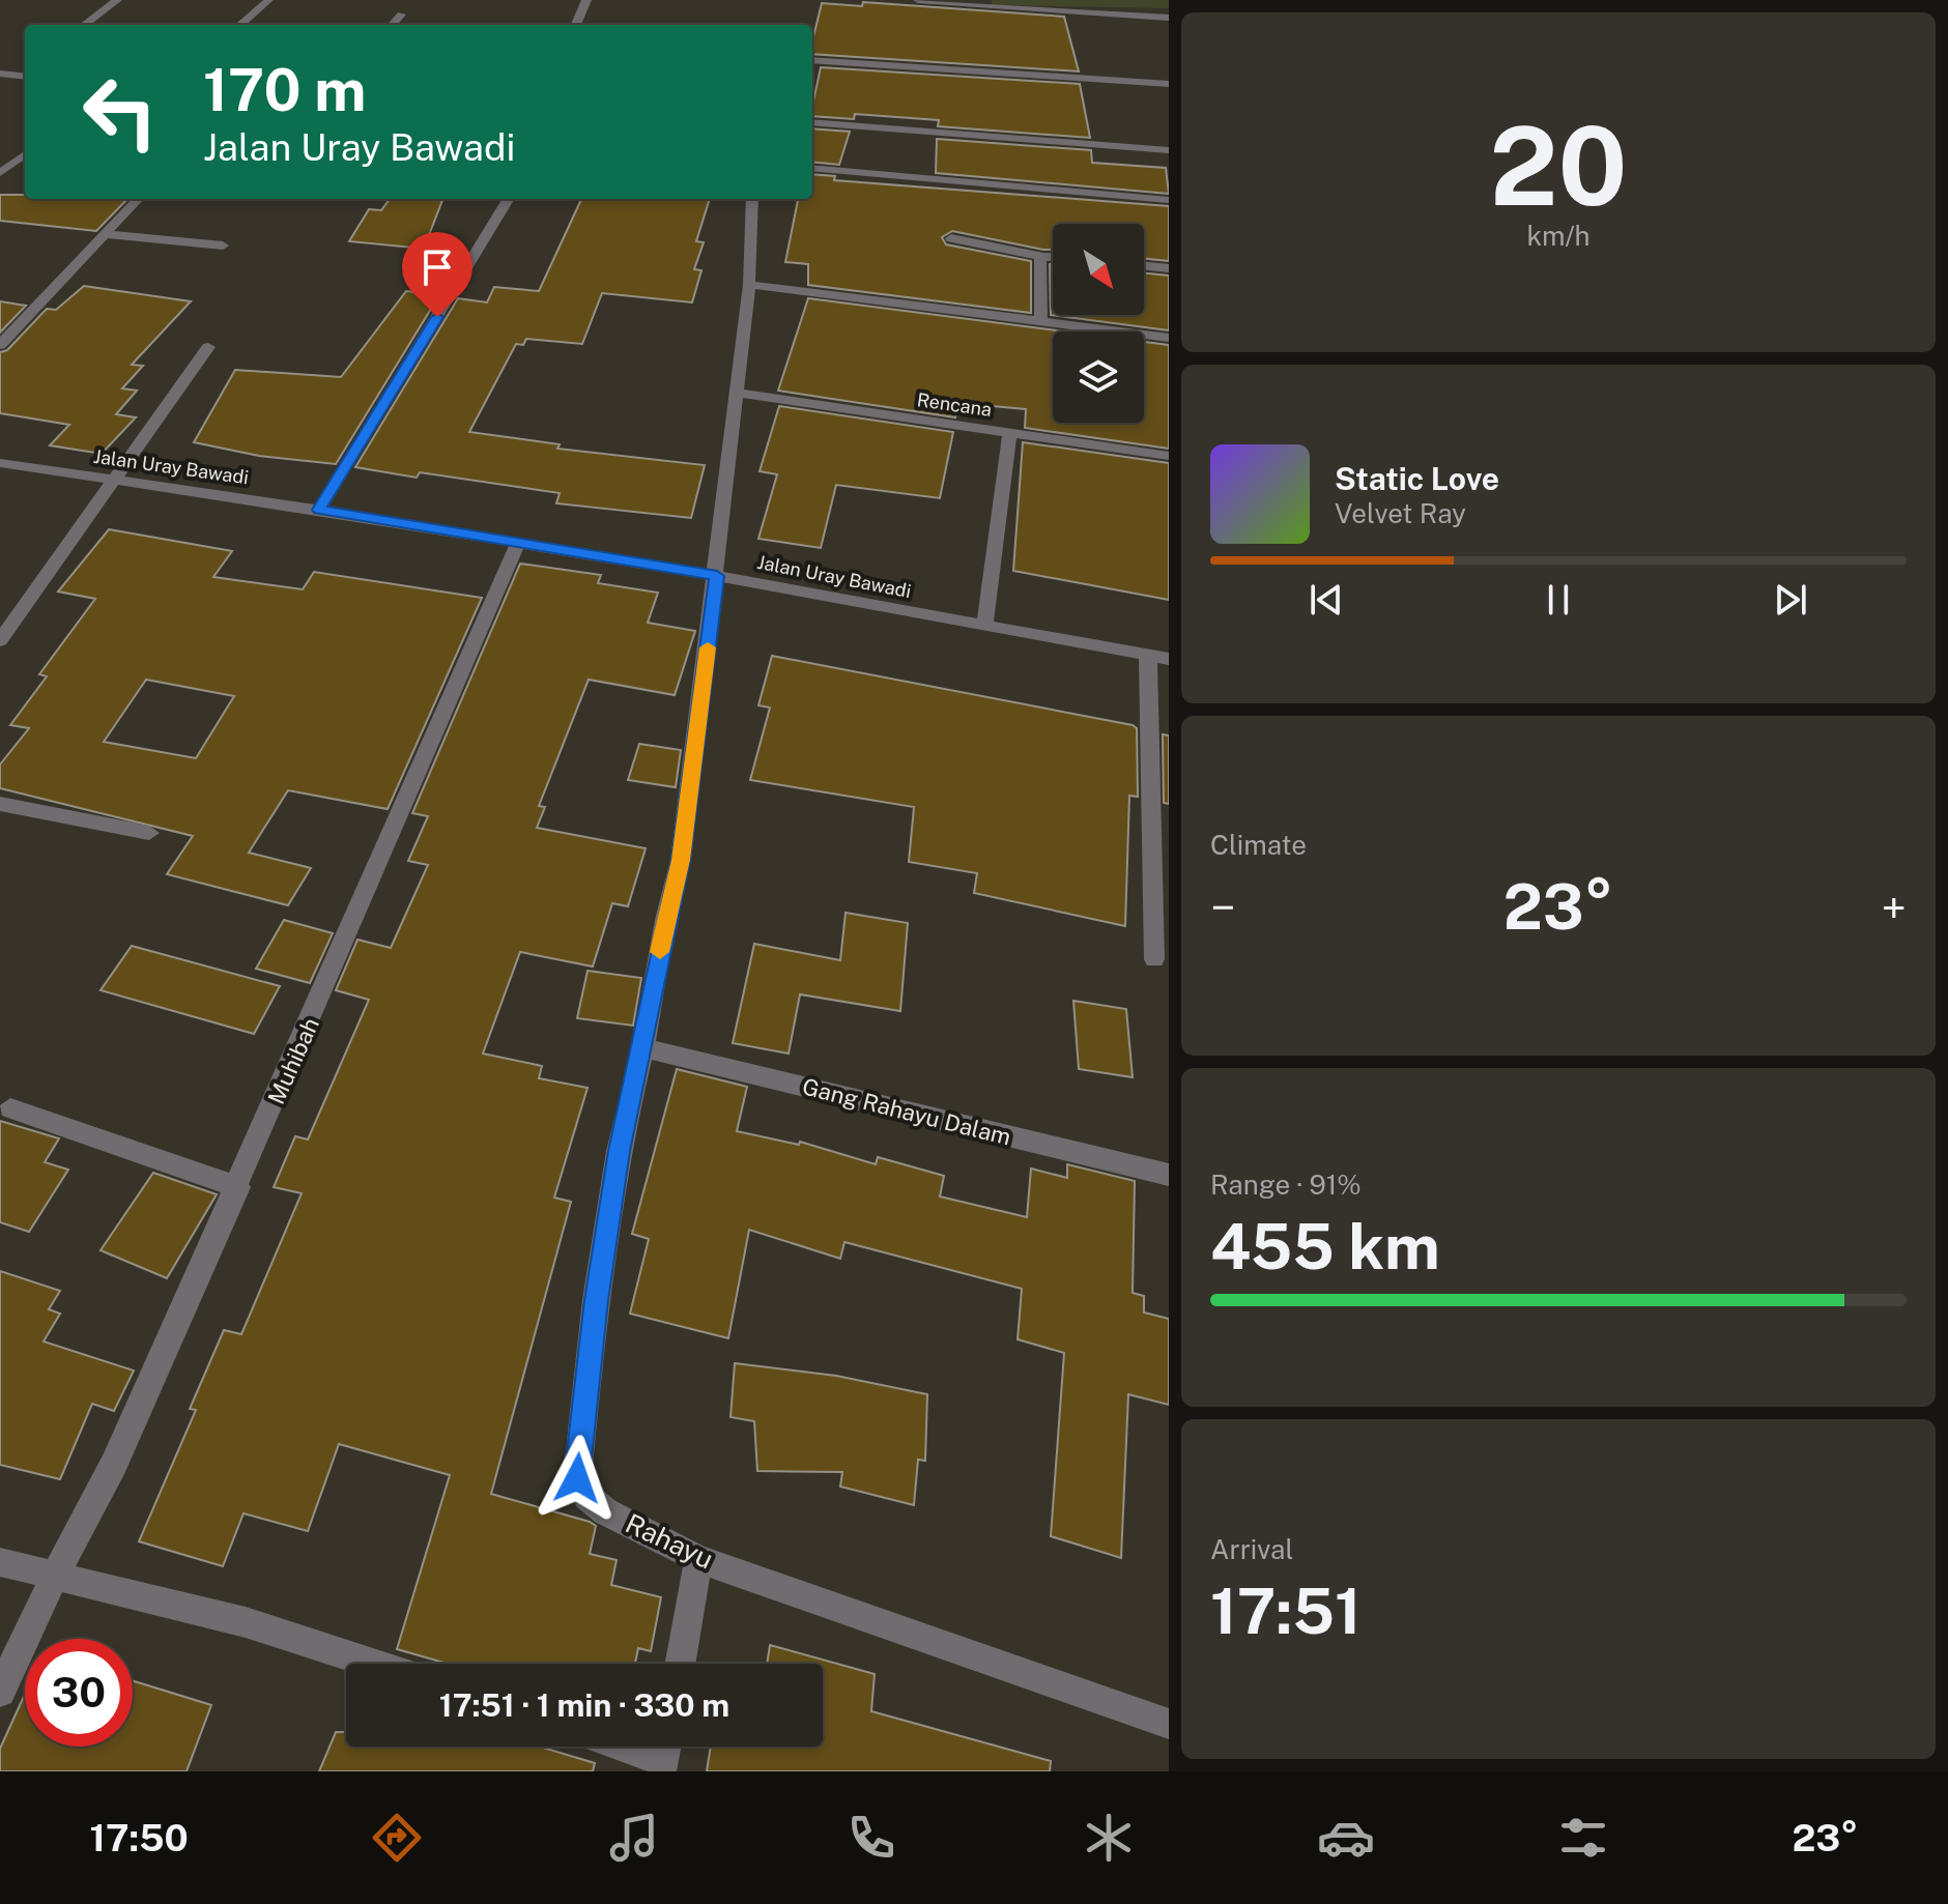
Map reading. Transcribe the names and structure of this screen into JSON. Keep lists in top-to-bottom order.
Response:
{
  "streets": {
    "street": [
      "Rencana",
      "Jalan Uray Bawadi",
      "Muhibah",
      "Gang Rahayu Dalam",
      "Rahayu"
    ]
  },
  "crossings": [
    ["Rencana", "Rahayu"],
    ["Jalan Uray Bawadi", "Muhibah"],
    ["Jalan Uray Bawadi", "Rahayu"],
    ["Gang Rahayu Dalam", "Rahayu"]
  ],
  "north": "bottom right",
  "page": {
    "tile": [
      ["20", "km/h"],
      "Climate",
      ["Range · 91%", "455 km"],
      ["Arrival", "17:51"]
    ],
    "turn": ["170 m", "Jalan Uray Bawadi"],
    "song": ["Static Love", "Velvet Ray"],
    "heat": ["−", "23°", "+"],
    "limit": "30",
    "trip": "17:51 · 1 min · 330 m",
    "tabs": ["17:50", "23°"]
  }
}
